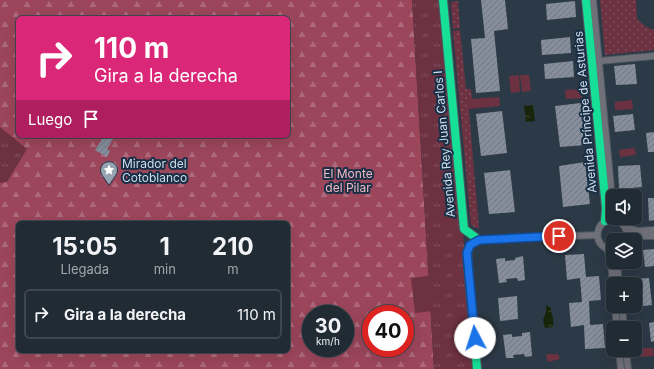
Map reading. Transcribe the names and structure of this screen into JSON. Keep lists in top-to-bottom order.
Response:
{
  "streets": {
    "street": ["Avenida Príncipe de Asturias", "Avenida Rey Juan Carlos I"]
  },
  "parks": ["El Monte del Pilar"],
  "places": {
    "place": ["Mirador del Cotoblanco"]
  },
  "page": {
    "turn": ["110 m", "Gira a la derecha"],
    "then": "Luego",
    "map_buttons": ["+", "−"],
    "eta": [
      "15:05",
      "Llegada",
      "1",
      "min",
      "210",
      "m"
    ],
    "list": [
      {
        "name": "Gira a la derecha",
        "value": "110 m"
      }
    ],
    "speed": "30 km/h",
    "limit": "40"
  }
}
